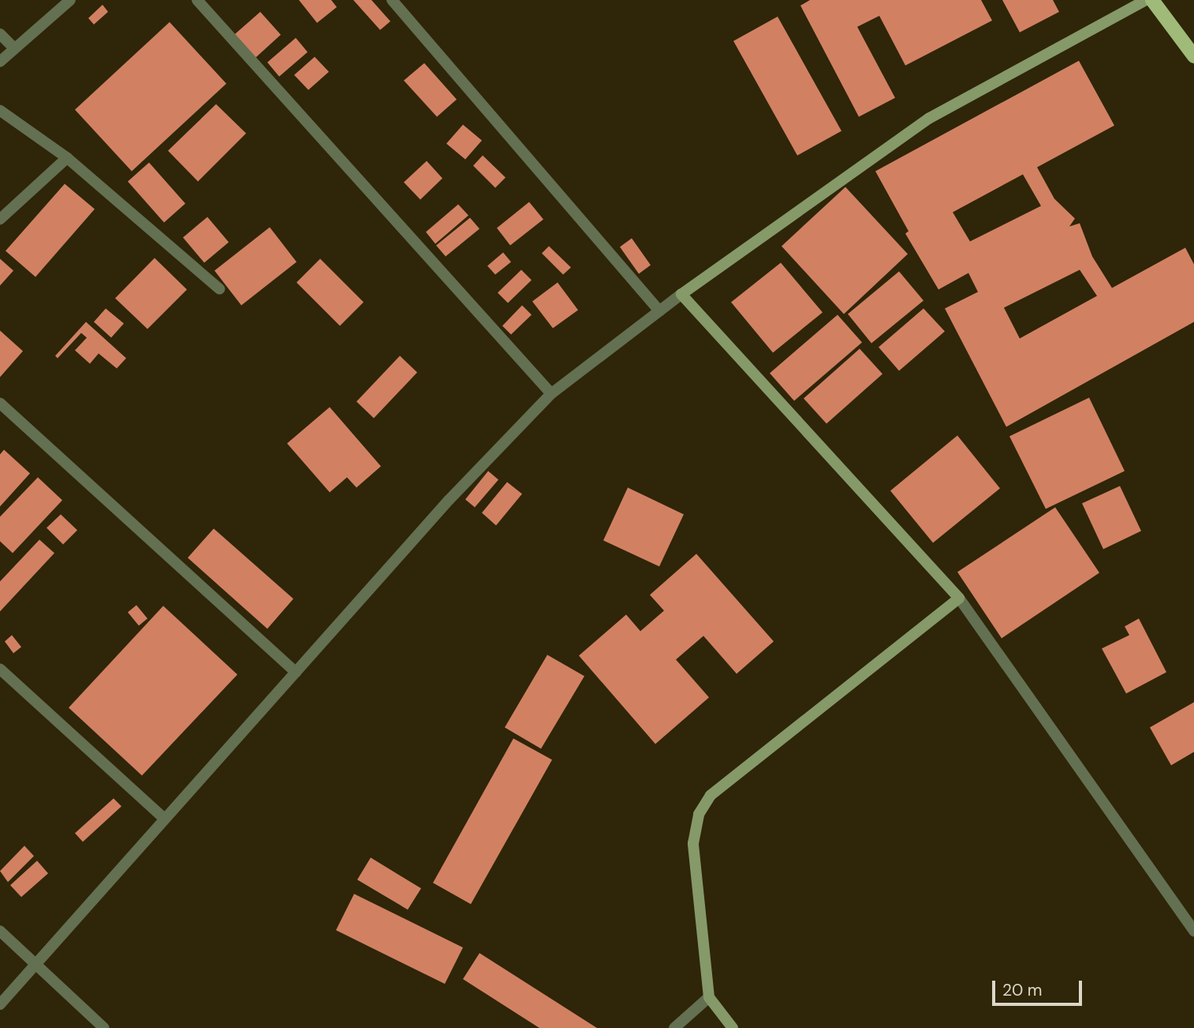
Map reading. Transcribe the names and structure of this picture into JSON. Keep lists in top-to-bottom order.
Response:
{
  "scale_bar": "20 m"
}
